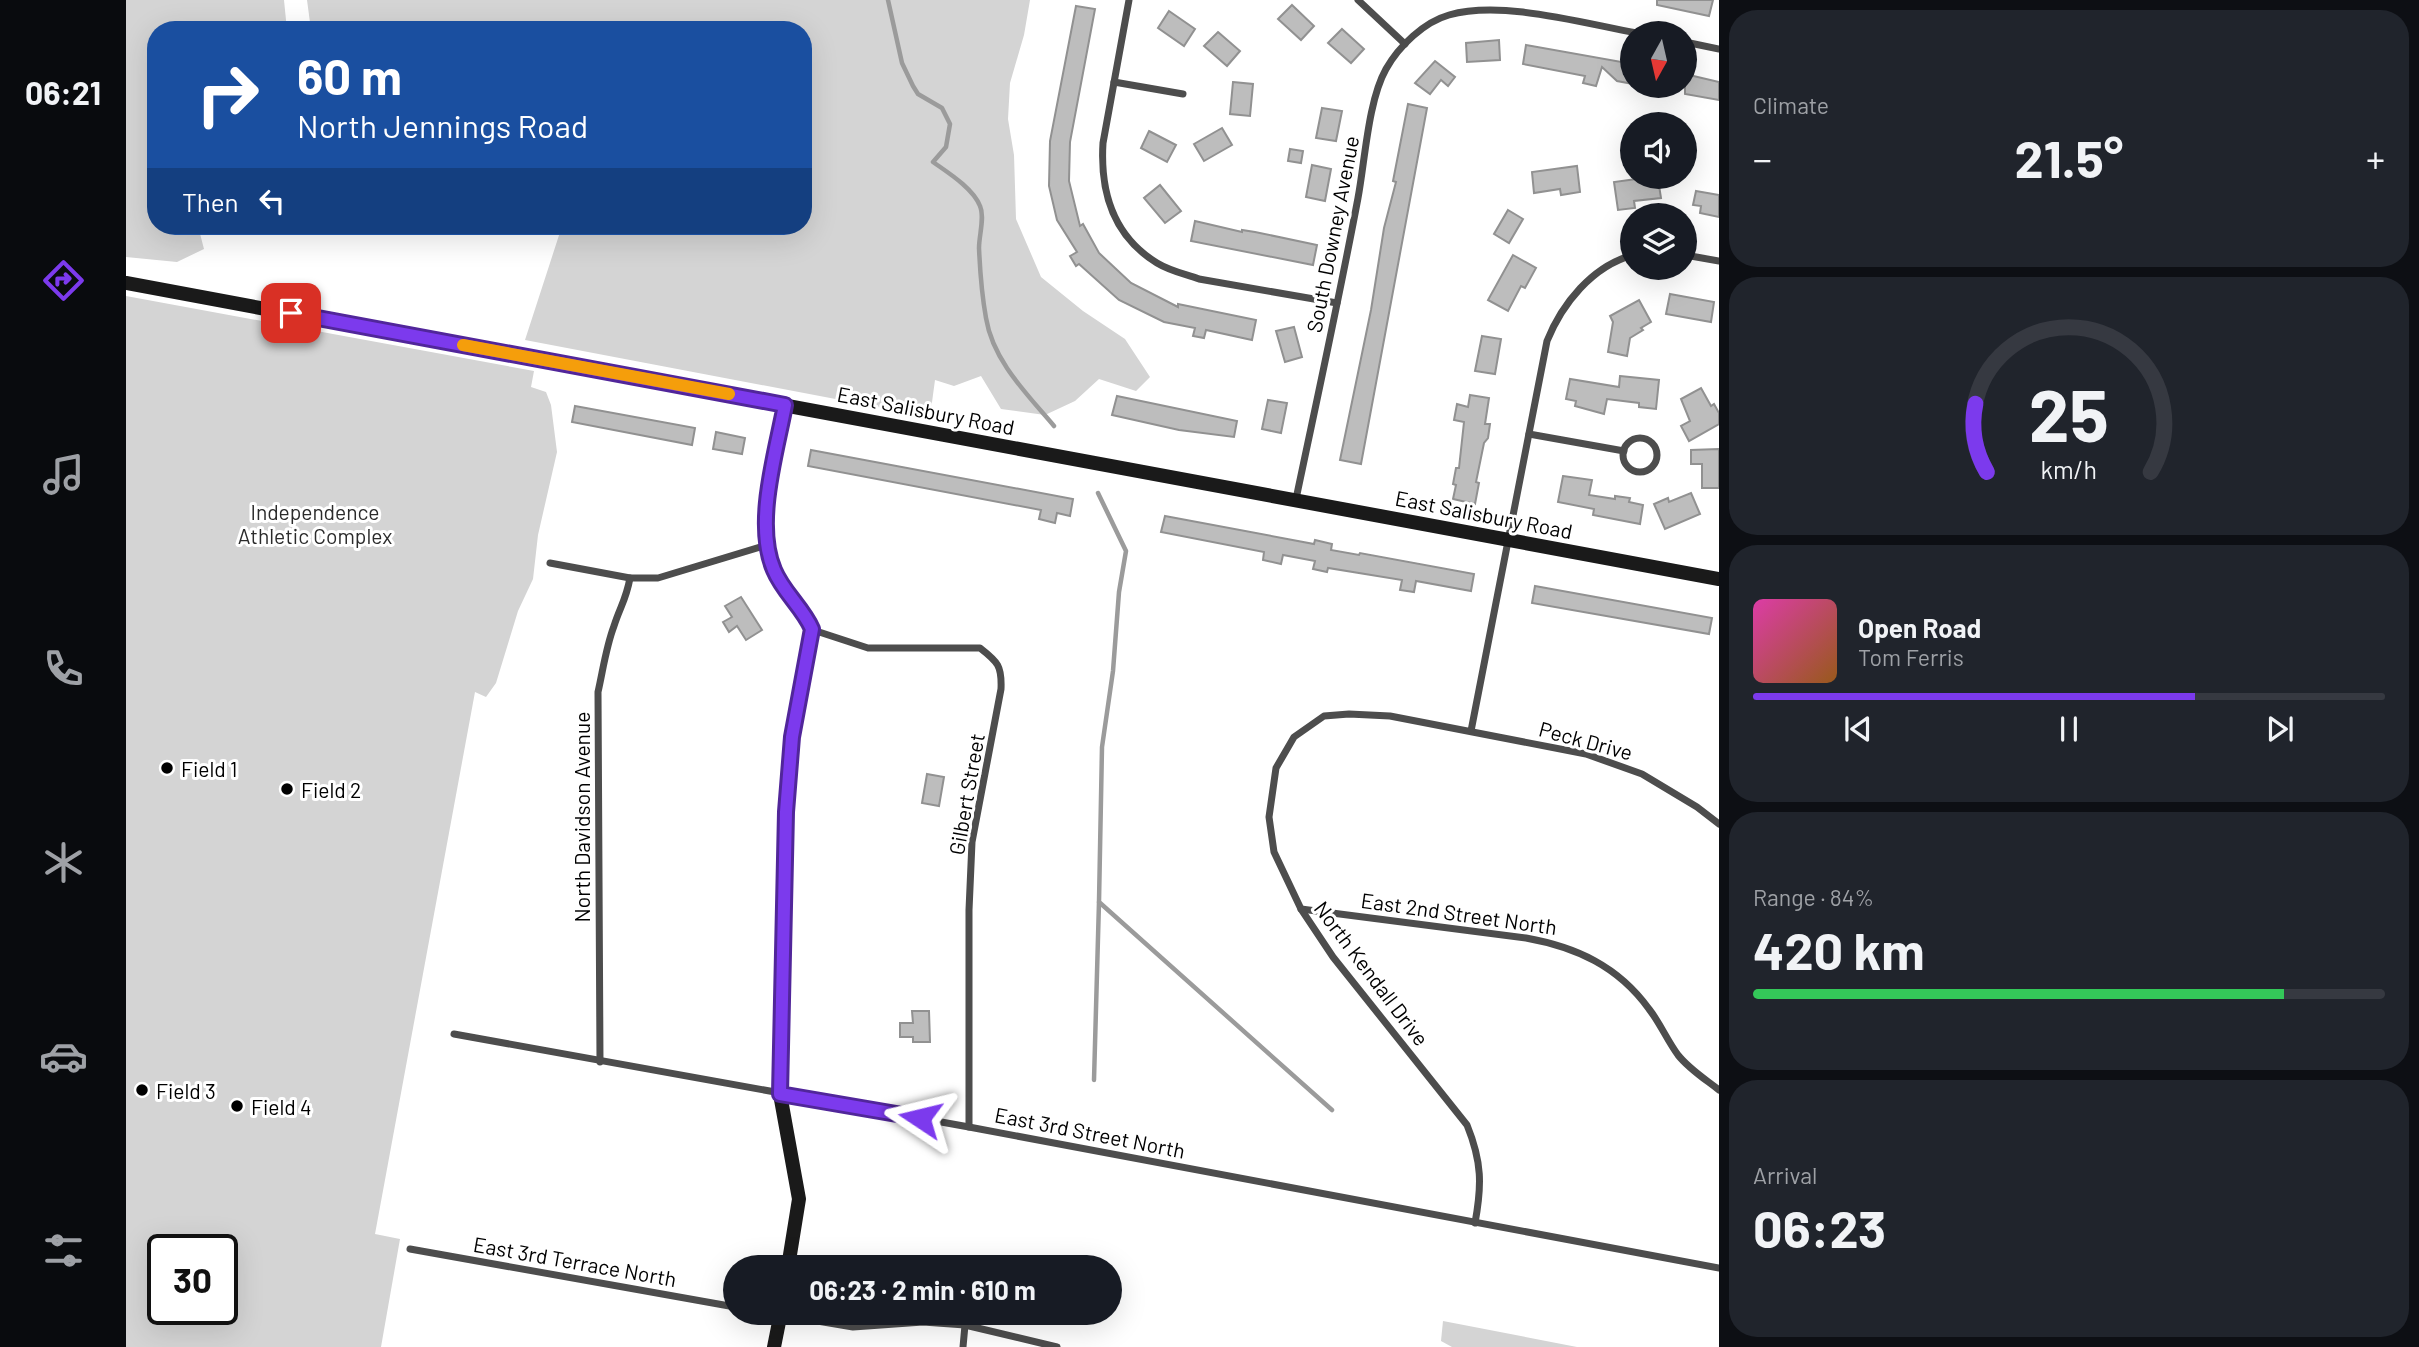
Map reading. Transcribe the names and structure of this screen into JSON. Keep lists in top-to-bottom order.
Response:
{
  "streets": {
    "street": [
      "South Downey Avenue",
      "East Salisbury Road",
      "Peck Drive",
      "Gilbert Street",
      "North Davidson Avenue",
      "East 2nd Street North",
      "North Kendall Drive",
      "East 3rd Street North",
      "East 3rd Terrace North"
    ]
  },
  "crossings": [
    ["South Downey Avenue", "East Salisbury Road"],
    ["Peck Drive", "North Kendall Drive"],
    ["Gilbert Street", "East 3rd Street North"],
    ["North Davidson Avenue", "East 3rd Street North"],
    ["East 2nd Street North", "North Kendall Drive"],
    ["North Kendall Drive", "East 3rd Street North"]
  ],
  "parks": ["Independence Athletic Complex"],
  "places": [
    "Field 1",
    "Field 2",
    "Field 3",
    "Field 4"
  ],
  "north": "bottom",
  "page": {
    "tabs": "06:21",
    "tile": [
      "Climate",
      ["Range · 84%", "420 km"],
      ["Arrival", "06:23"]
    ],
    "turn": ["60 m", "North Jennings Road"],
    "heat": ["−", "21.5°", "+"],
    "then": "Then",
    "song": ["Open Road", "Tom Ferris"],
    "limit": "30",
    "trip": "06:23 · 2 min · 610 m",
    "gauge": ["25", "km/h"]
  }
}
